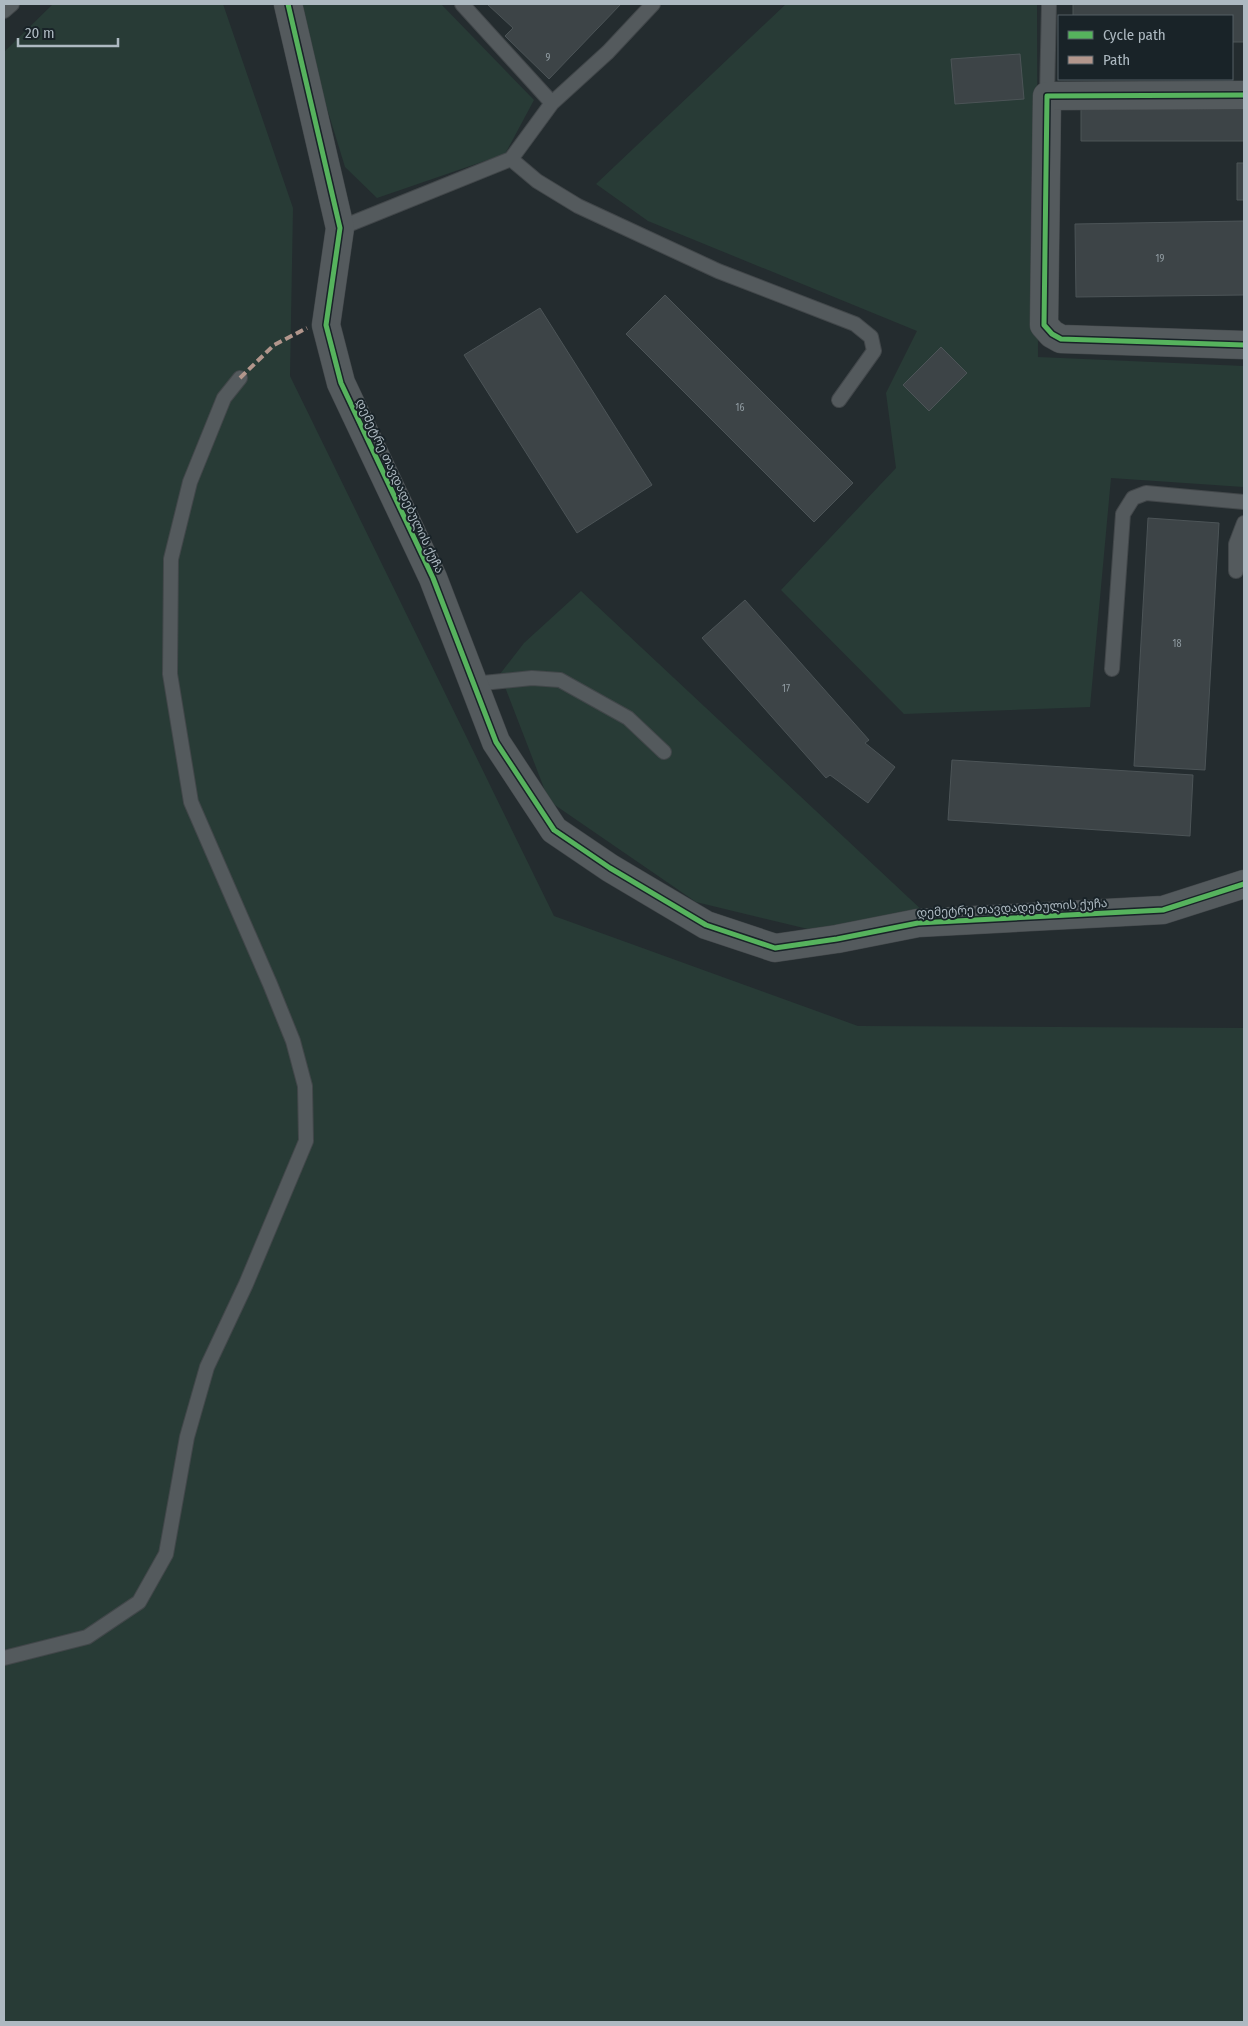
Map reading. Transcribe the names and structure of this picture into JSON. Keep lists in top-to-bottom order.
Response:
{
  "streets": {
    "street": ["დემეტრე თავდადებულის ქუჩა"]
  },
  "house_numbers": [
    "9",
    "19",
    "16",
    "18",
    "17"
  ],
  "legend": ["Cycle path", "Path"],
  "scale_bar": "20 m"
}
